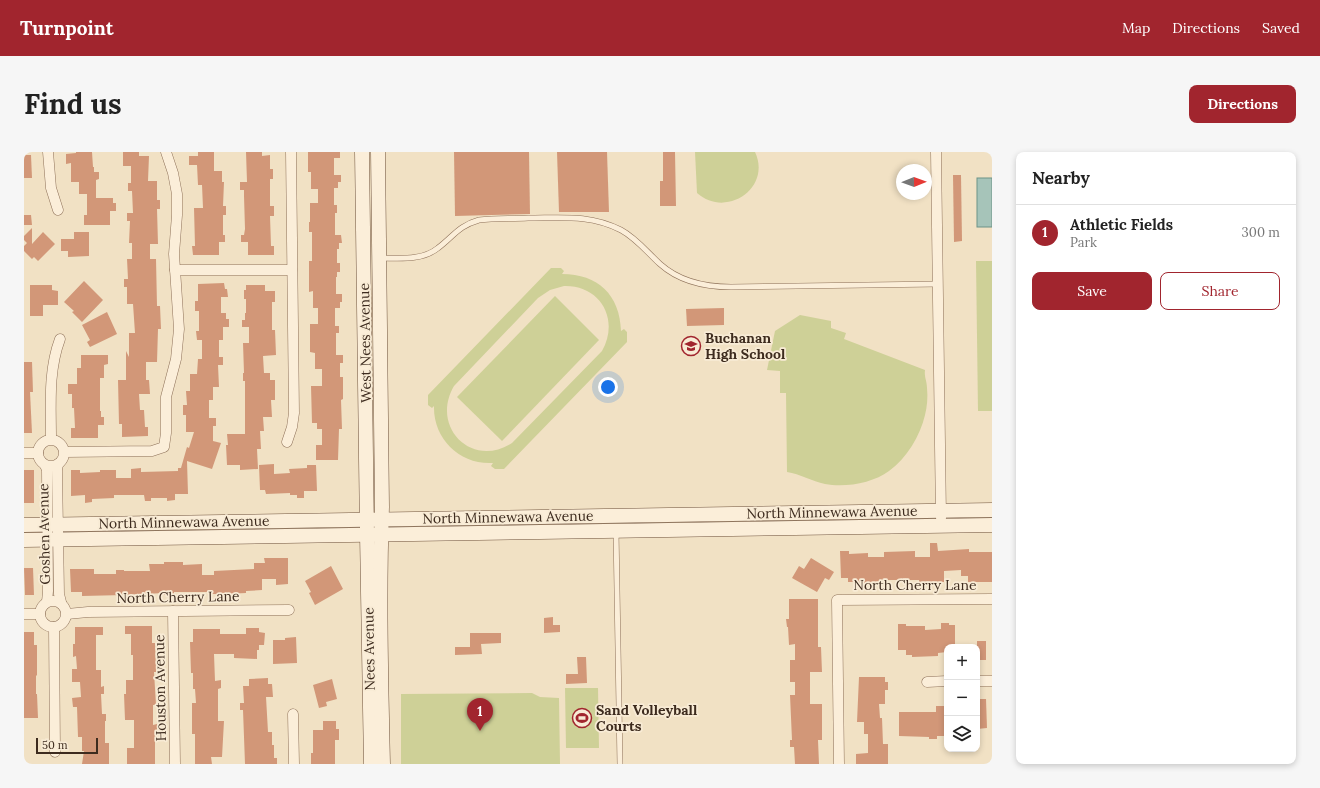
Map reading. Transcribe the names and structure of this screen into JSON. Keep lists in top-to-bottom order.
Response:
{
  "streets": {
    "main road": ["West Nees Avenue", "North Minnewawa Avenue", "Nees Avenue"],
    "street": ["Goshen Avenue", "North Cherry Lane", "Houston Avenue"]
  },
  "crossings": [
    ["West Nees Avenue", "North Minnewawa Avenue"],
    ["West Nees Avenue", "Nees Avenue"],
    ["North Minnewawa Avenue", "Goshen Avenue"],
    ["North Minnewawa Avenue", "Nees Avenue"],
    ["Goshen Avenue", "North Cherry Lane"],
    ["North Cherry Lane", "Houston Avenue"]
  ],
  "places": {
    "school or university": ["Buchanan High School"],
    "sports": ["Sand Volleyball Courts"]
  },
  "scale_bar": "50 m",
  "north": "right",
  "page": {
    "header": "Turnpoint",
    "nav": ["Map", "Directions", "Saved"],
    "buttons": [
      "Directions",
      ["Save", "Share"]
    ],
    "title": "Find us",
    "heading": "Nearby",
    "list": [
      {
        "mark": "1",
        "name": "Athletic Fields",
        "note": "Park",
        "value": "300 m"
      }
    ],
    "map_buttons": ["+", "−"],
    "pins": "1",
    "scale": "50 m"
  }
}
